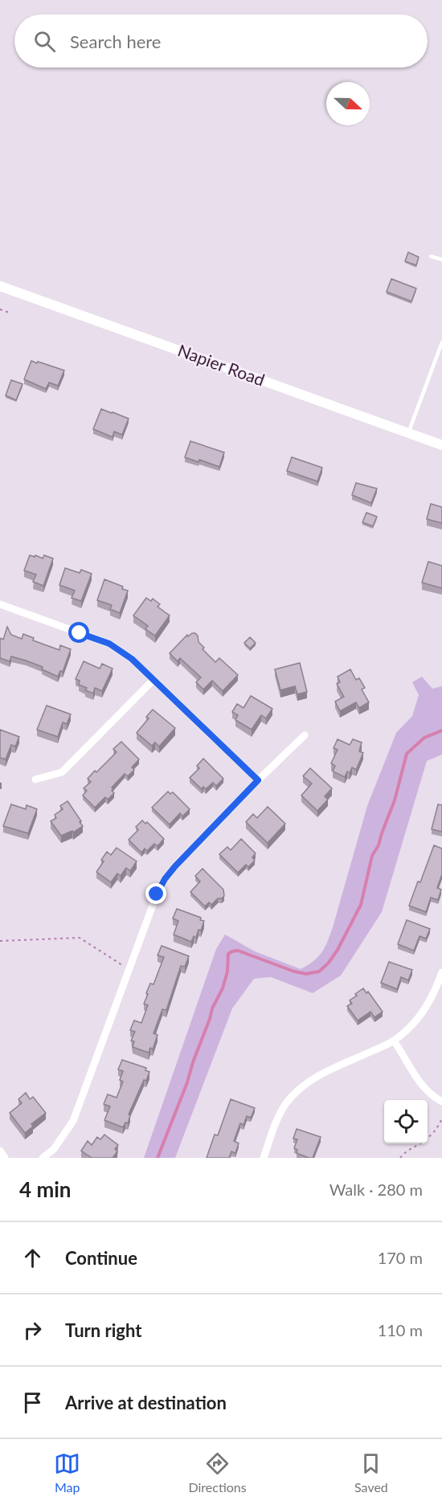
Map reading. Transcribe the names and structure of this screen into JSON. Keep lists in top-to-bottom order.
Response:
{
  "streets": {
    "street": ["Napier Road"]
  },
  "north": "right",
  "page": {
    "search": "Search here",
    "heading": ["4 min", "Walk · 280 m"],
    "list": [
      ["Continue", "170 m"],
      ["Turn right", "110 m"],
      "Arrive at destination"
    ],
    "nav": ["Map", "Directions", "Saved"]
  }
}
